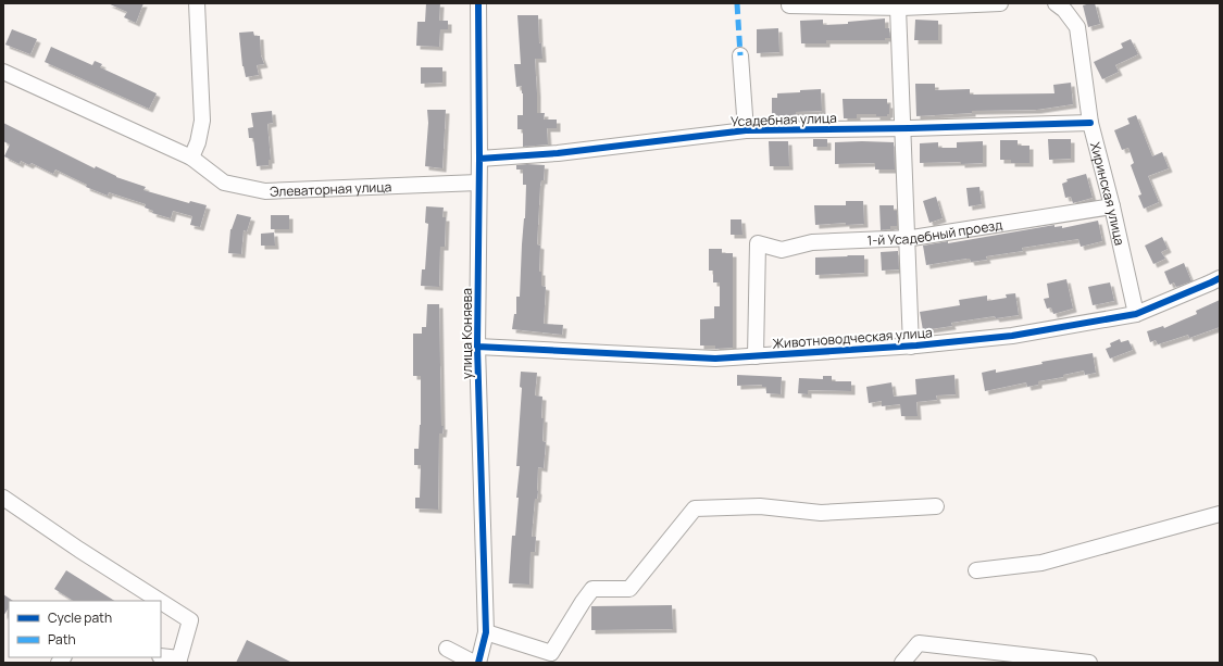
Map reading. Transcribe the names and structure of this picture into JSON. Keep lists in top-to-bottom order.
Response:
{
  "streets": {
    "street": [
      "Усадебная улица",
      "Элеваторная улица",
      "Хиринская улица",
      "1-й Усадебный проезд",
      "улица Коняева",
      "Животноводческая улица"
    ]
  },
  "crossings": [
    ["Усадебная улица", "Хиринская улица"],
    ["Усадебная улица", "улица Коняева"],
    ["Элеваторная улица", "улица Коняева"],
    ["Хиринская улица", "1-й Усадебный проезд"],
    ["Хиринская улица", "Животноводческая улица"],
    ["1-й Усадебный проезд", "Животноводческая улица"],
    ["улица Коняева", "Животноводческая улица"]
  ],
  "legend": ["Cycle path", "Path"]
}
